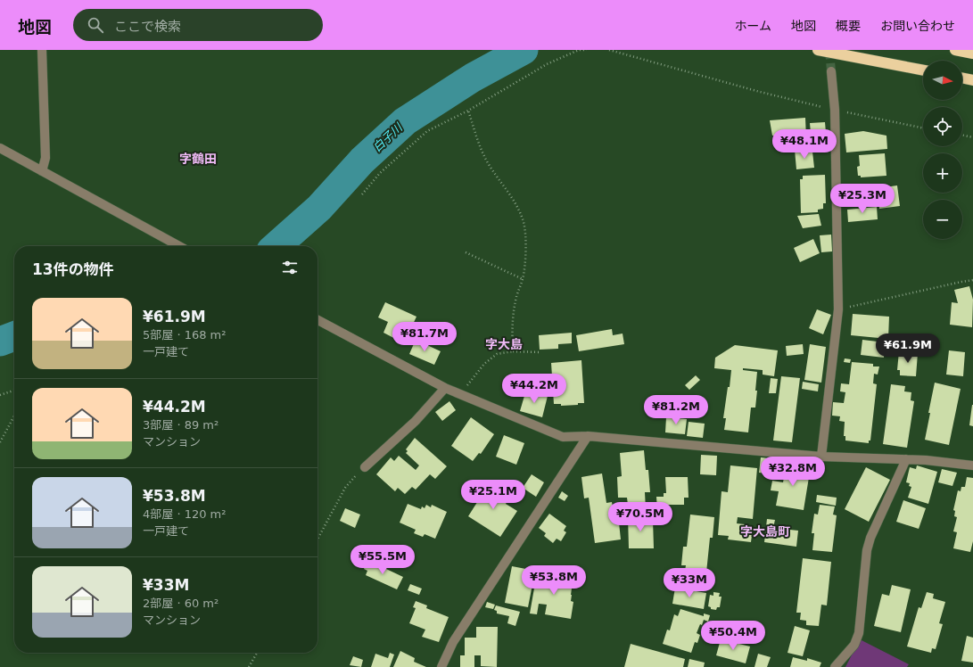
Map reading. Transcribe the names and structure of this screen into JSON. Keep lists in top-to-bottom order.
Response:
{
  "districts": ["字鶴田", "字大島", "字大島町"],
  "water": ["白子川"],
  "north": "right",
  "page": {
    "header": "地図",
    "search": "ここで検索",
    "nav": [
      "ホーム",
      "地図",
      "概要",
      "お問い合わせ"
    ],
    "map_buttons": ["+", "−"],
    "price": [
      "¥48.1M",
      "¥25.3M",
      "¥81.7M",
      "¥61.9M",
      "¥44.2M",
      "¥81.2M",
      "¥32.8M",
      "¥25.1M",
      "¥70.5M",
      "¥55.5M",
      "¥53.8M",
      "¥33M",
      "¥50.4M"
    ],
    "heading": "13件の物件",
    "list": [
      {
        "name": "¥61.9M",
        "note": "5部屋 · 168 m² · 一戸建て"
      },
      {
        "name": "¥44.2M",
        "note": "3部屋 · 89 m² · マンション"
      },
      {
        "name": "¥53.8M",
        "note": "4部屋 · 120 m² · 一戸建て"
      },
      {
        "name": "¥33M",
        "note": "2部屋 · 60 m² · マンション"
      }
    ]
  }
}
